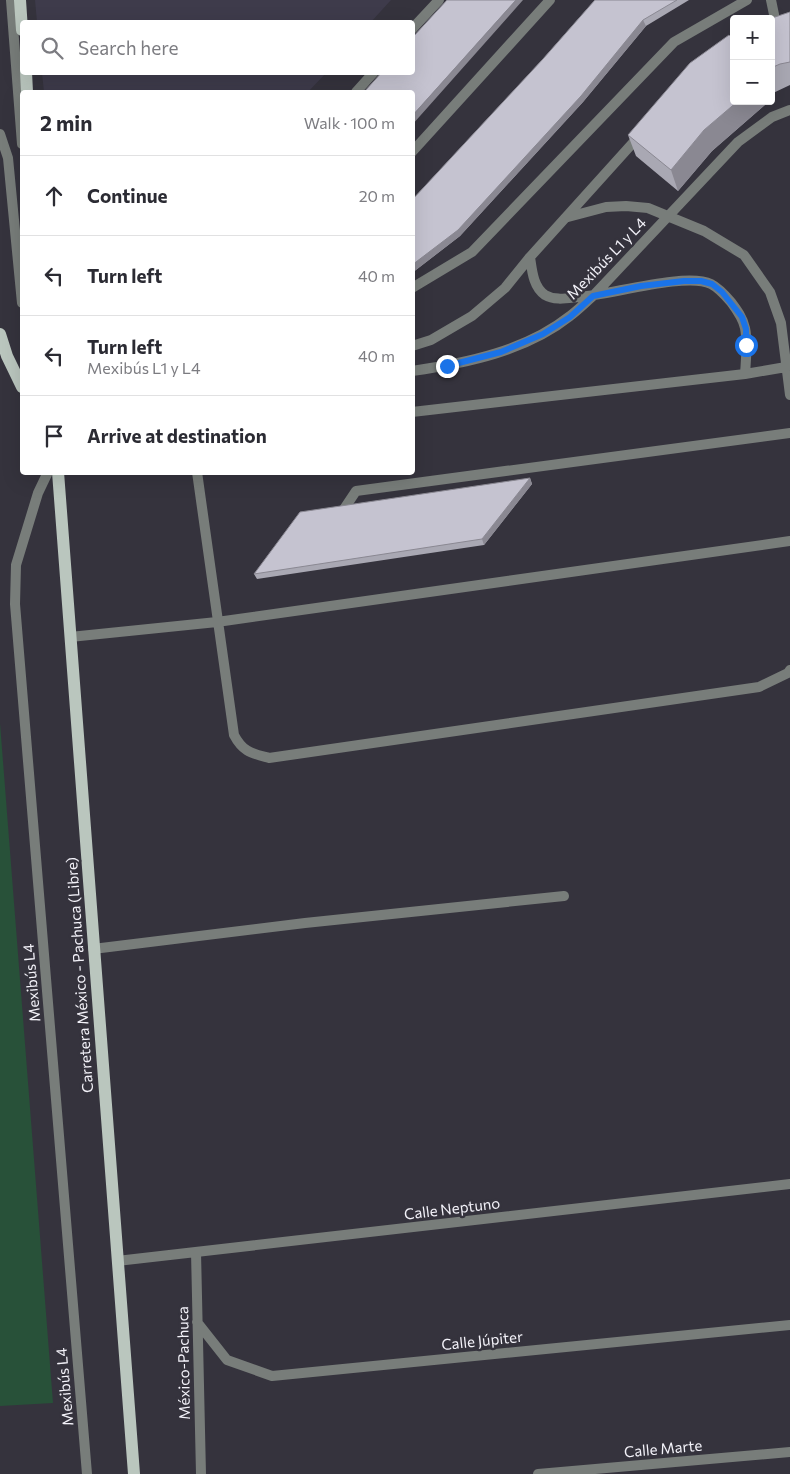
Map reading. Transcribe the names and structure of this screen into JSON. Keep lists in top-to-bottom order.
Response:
{
  "streets": {
    "main road": ["Carretera México - Pachuca (Libre)"],
    "street": [
      "Mexibús L1 y L4",
      "Mexibús L4",
      "Calle Neptuno",
      "Calle Júpiter",
      "México-Pachuca",
      "Calle Marte"
    ]
  },
  "crossings": [
    ["Carretera México - Pachuca (Libre)", "Calle Neptuno"],
    ["Calle Neptuno", "México-Pachuca"],
    ["Calle Júpiter", "México-Pachuca"]
  ],
  "page": {
    "map_buttons": ["+", "−"],
    "search": "Search here",
    "heading": ["2 min", "Walk · 100 m"],
    "list": [
      ["Continue", "20 m"],
      ["Turn left", "40 m"],
      ["Turn left", "Mexibús L1 y L4", "40 m"],
      "Arrive at destination"
    ]
  }
}
